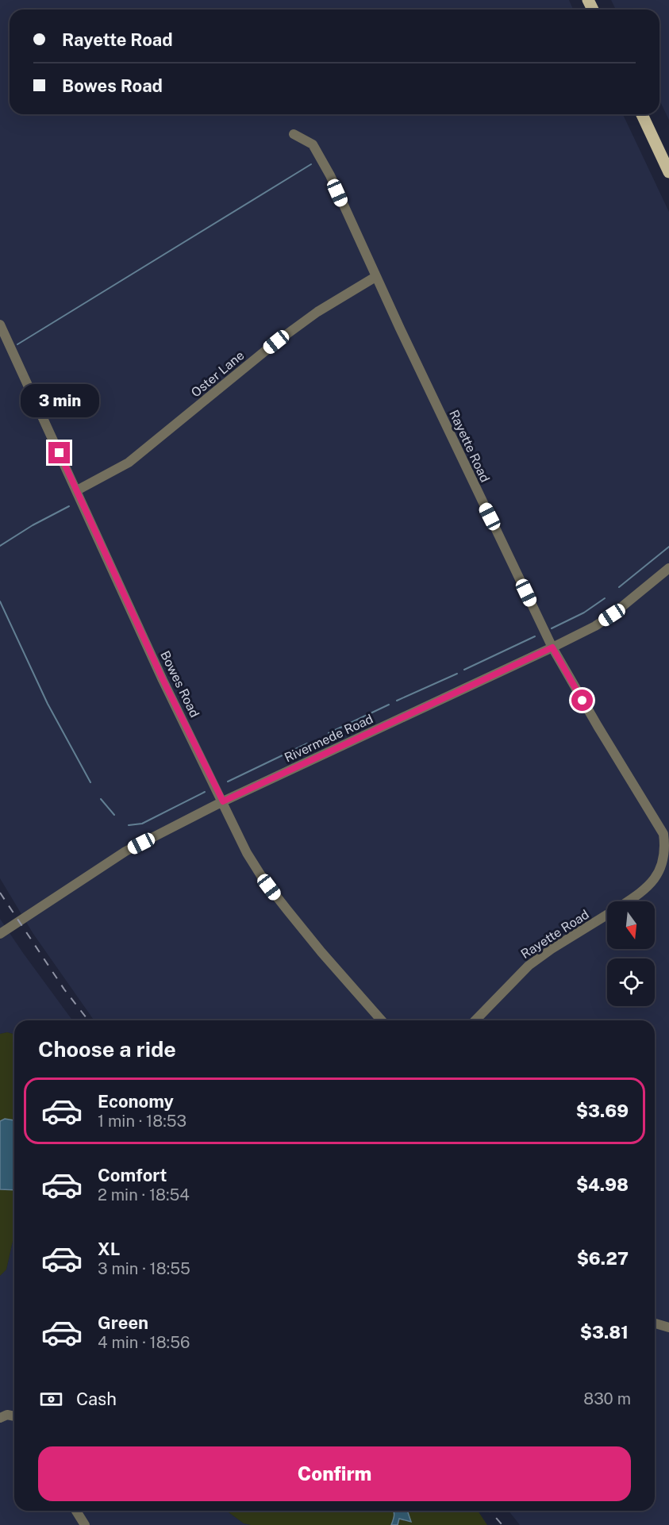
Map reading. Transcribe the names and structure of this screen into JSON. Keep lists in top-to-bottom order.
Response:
{
  "streets": {
    "street": [
      "Oster Lane",
      "Rayette Road",
      "Bowes Road",
      "Rivermede Road"
    ]
  },
  "crossings": [
    ["Oster Lane", "Rayette Road"],
    ["Oster Lane", "Bowes Road"],
    ["Rayette Road", "Rivermede Road"],
    ["Bowes Road", "Rivermede Road"]
  ],
  "north": "bottom",
  "page": {
    "banner": ["Rayette Road", "Bowes Road"],
    "bubble": "3 min",
    "heading": "Choose a ride",
    "list": [
      {
        "name": "Economy",
        "note": "1 min · 18:53",
        "value": "$3.69"
      },
      {
        "name": "Comfort",
        "note": "2 min · 18:54",
        "value": "$4.98"
      },
      {
        "name": "XL",
        "note": "3 min · 18:55",
        "value": "$6.27"
      },
      {
        "name": "Green",
        "note": "4 min · 18:56",
        "value": "$3.81"
      }
    ],
    "pay": ["Cash", "830 m"],
    "buttons": "Confirm"
  }
}
